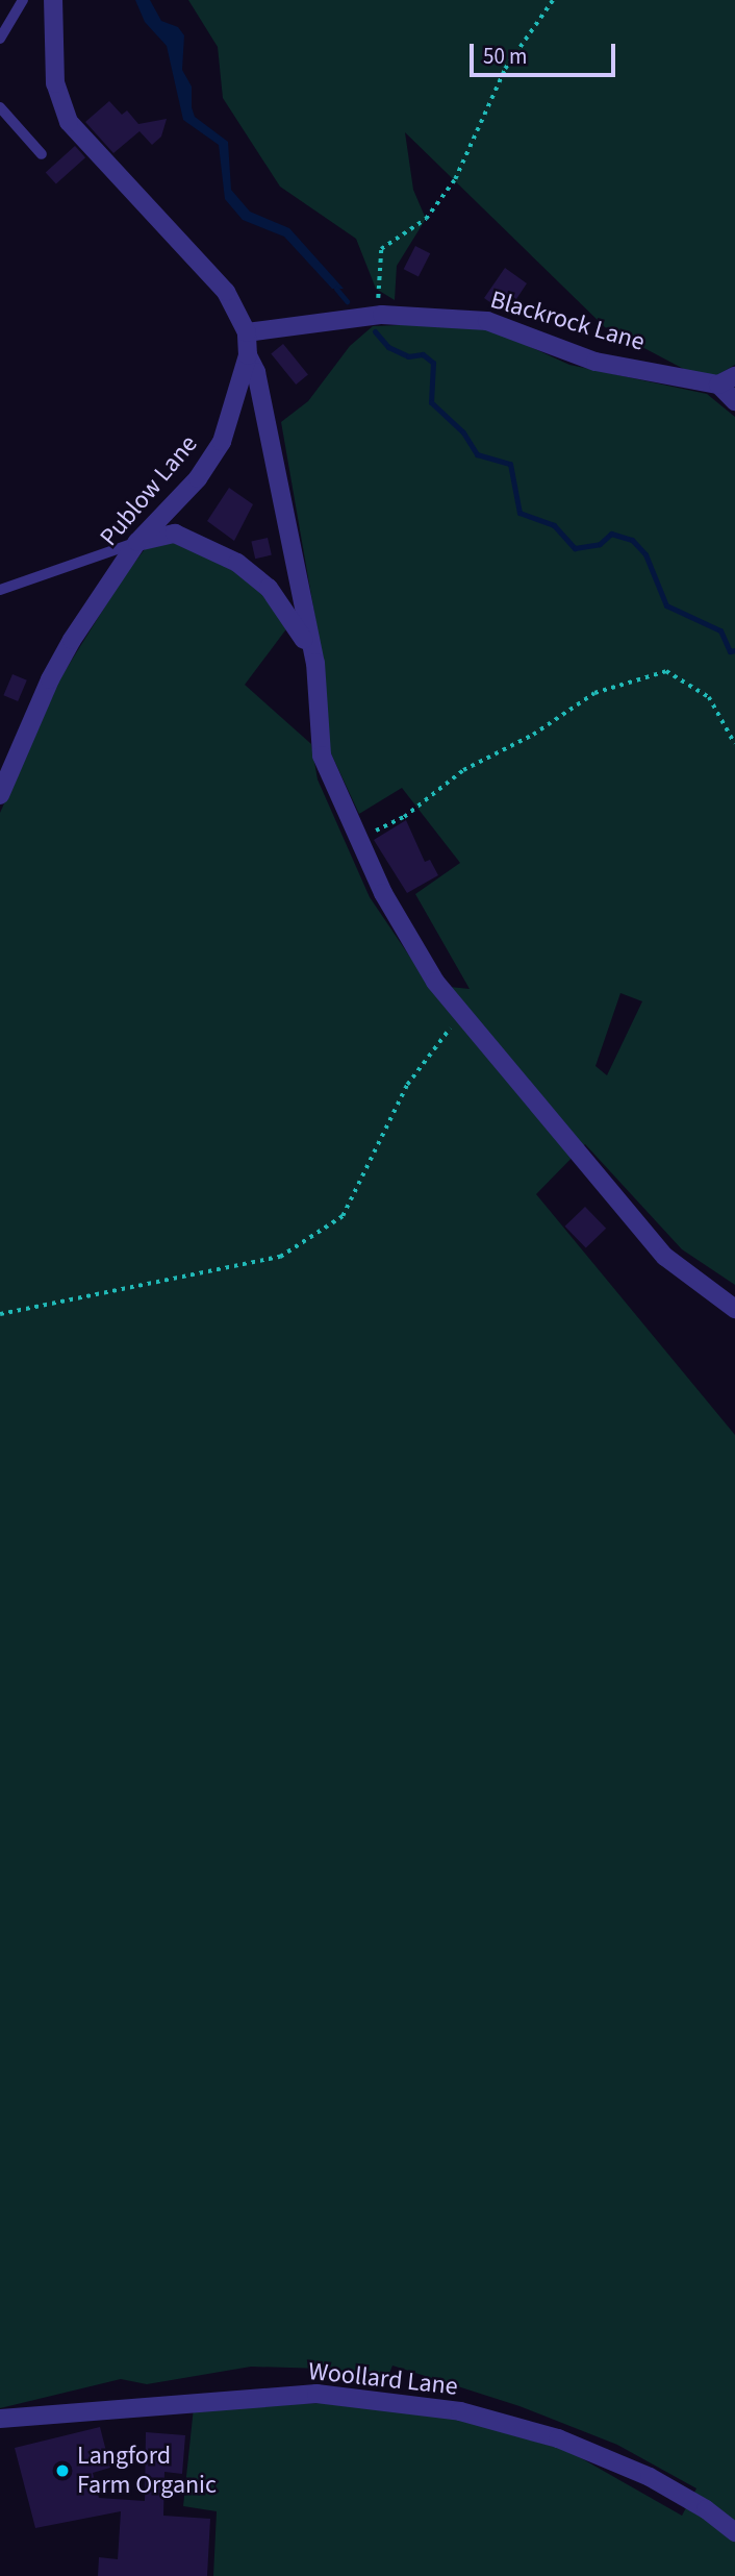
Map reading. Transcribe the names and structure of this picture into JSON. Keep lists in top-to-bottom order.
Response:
{
  "streets": {
    "street": ["Blackrock Lane", "Publow Lane", "Woollard Lane"]
  },
  "crossings": [
    ["Blackrock Lane", "Publow Lane"]
  ],
  "places": ["Langford Farm Organic"],
  "scale_bar": "50 m"
}
